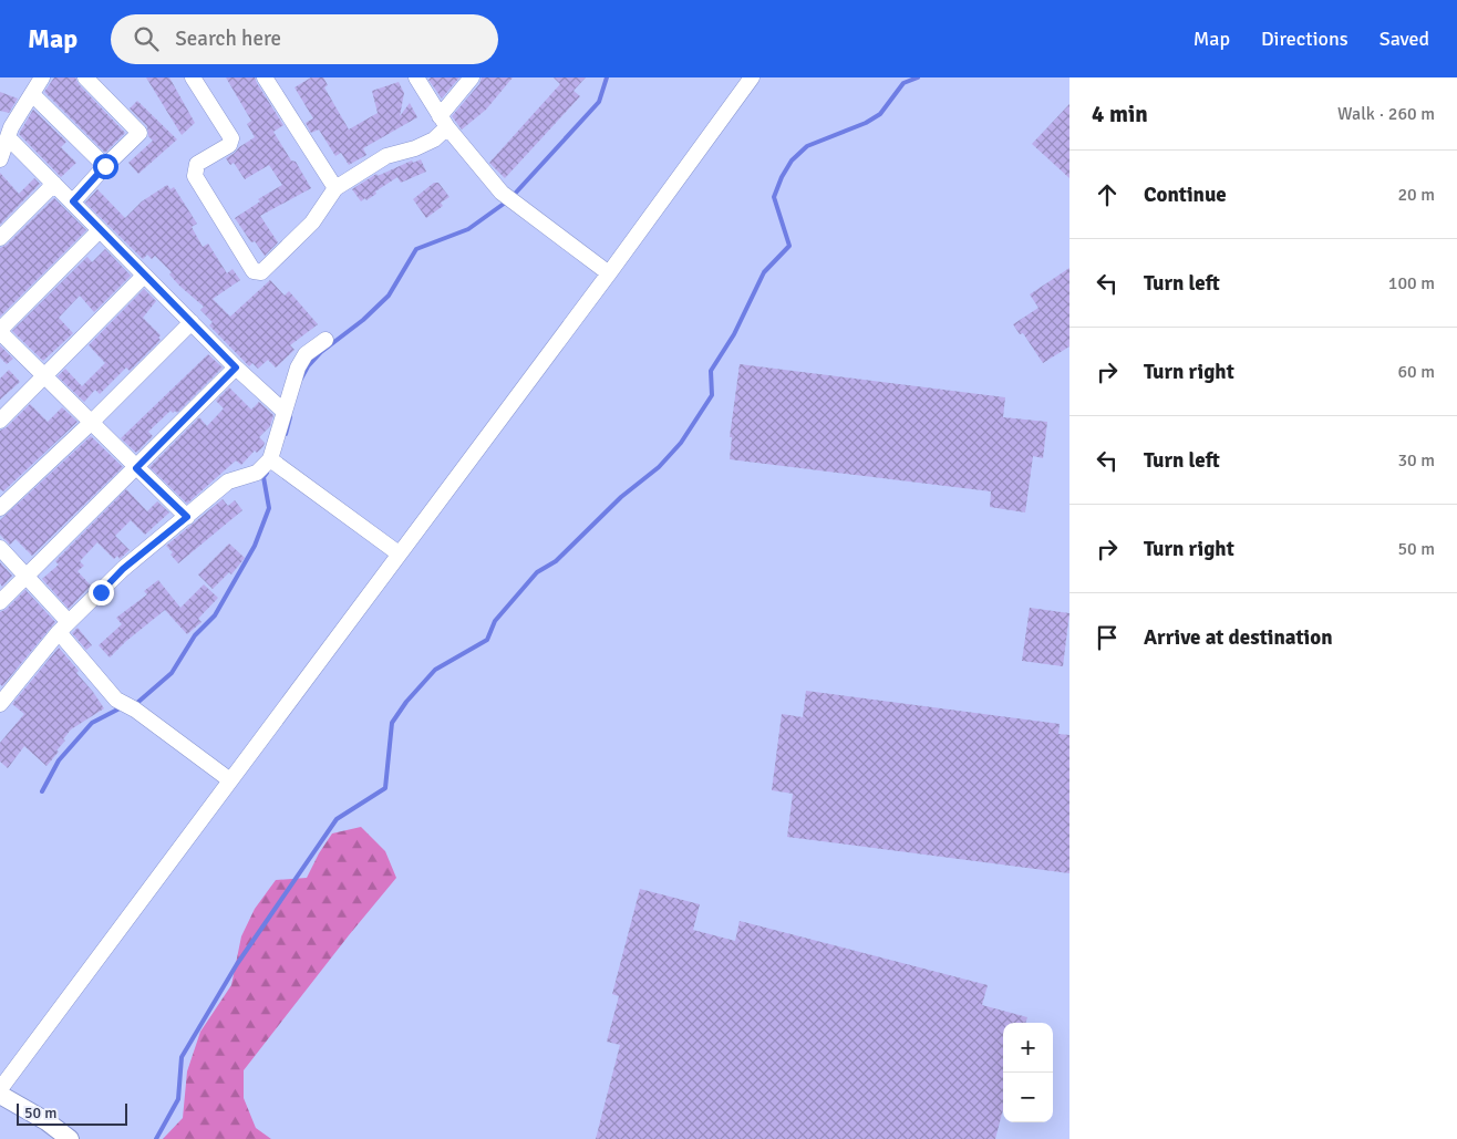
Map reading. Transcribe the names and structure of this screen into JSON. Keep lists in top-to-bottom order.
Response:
{
  "scale_bar": "50 m",
  "page": {
    "header": "Map",
    "search": "Search here",
    "nav": ["Map", "Directions", "Saved"],
    "heading": ["4 min", "Walk · 260 m"],
    "list": [
      ["Continue", "20 m"],
      ["Turn left", "100 m"],
      ["Turn right", "60 m"],
      ["Turn left", "30 m"],
      ["Turn right", "50 m"],
      "Arrive at destination"
    ],
    "map_buttons": ["+", "−"],
    "scale": "50 m"
  }
}
